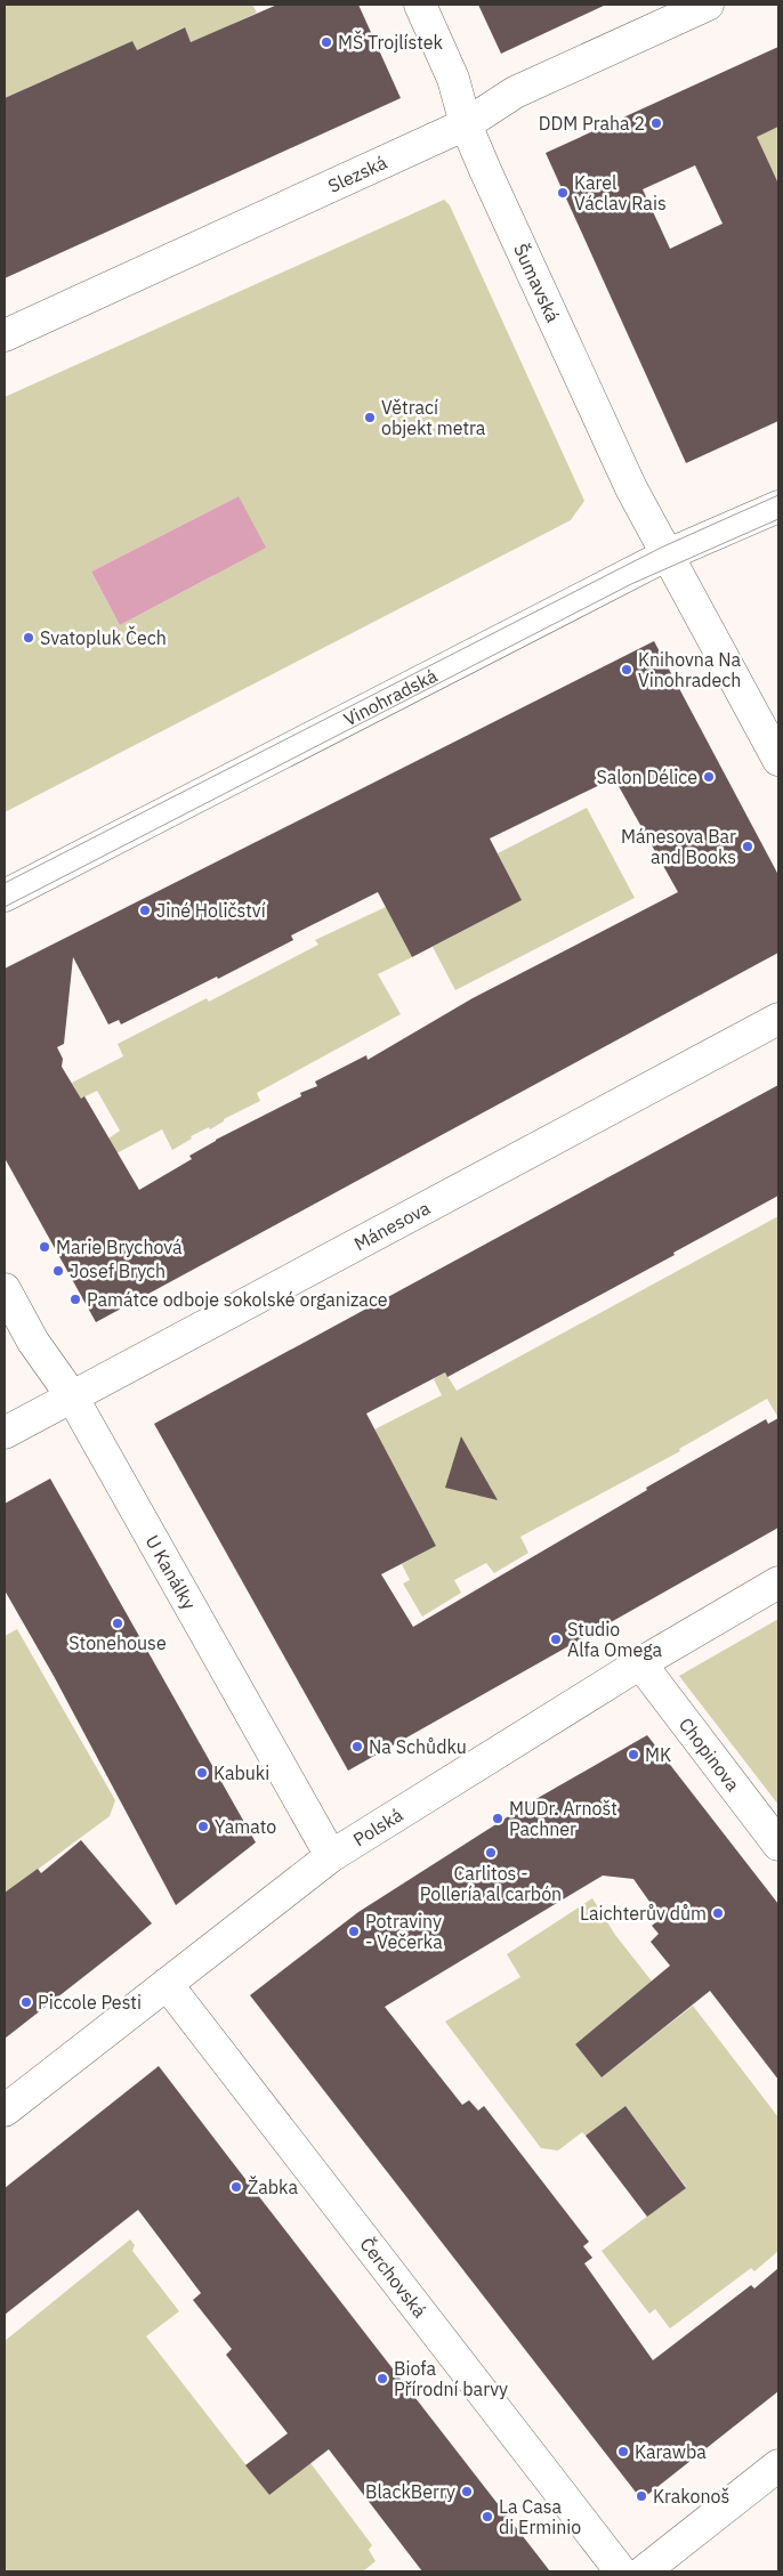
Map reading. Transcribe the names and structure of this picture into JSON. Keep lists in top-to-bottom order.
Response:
{
  "streets": {
    "street": [
      "Slezská",
      "Šumavská",
      "Vinohradská",
      "Mánesova",
      "U Kanálky",
      "Chopinova",
      "Polská",
      "Čerchovská"
    ]
  },
  "crossings": [
    ["Slezská", "Šumavská"],
    ["Šumavská", "Vinohradská"],
    ["Mánesova", "U Kanálky"],
    ["U Kanálky", "Polská"],
    ["Chopinova", "Polská"],
    ["Polská", "Čerchovská"]
  ],
  "places": [
    "MŠ Trojlístek",
    "DDM Praha 2",
    "Karel Václav Rais",
    "Větrací objekt metra",
    "Svatopluk Čech",
    "Knihovna Na Vinohradech",
    "Salon Délice",
    "Mánesova Bar and Books",
    "Jiné Holičství",
    "Marie Brychová",
    "Josef Brych",
    "Památce odboje sokolské organizace",
    "Stonehouse",
    "Studio Alfa Omega",
    "Na Schůdku",
    "MK",
    "Kabuki",
    "MUDr. Arnošt Pachner",
    "Yamato",
    "Carlitos - Pollería al carbón",
    "Laichterův dům",
    "Potraviny - Večerka",
    "Piccole Pesti",
    "Žabka",
    "Biofa Přírodní barvy",
    "Karawba",
    "BlackBerry",
    "Krakonoš",
    "La Casa di Erminio"
  ]
}
